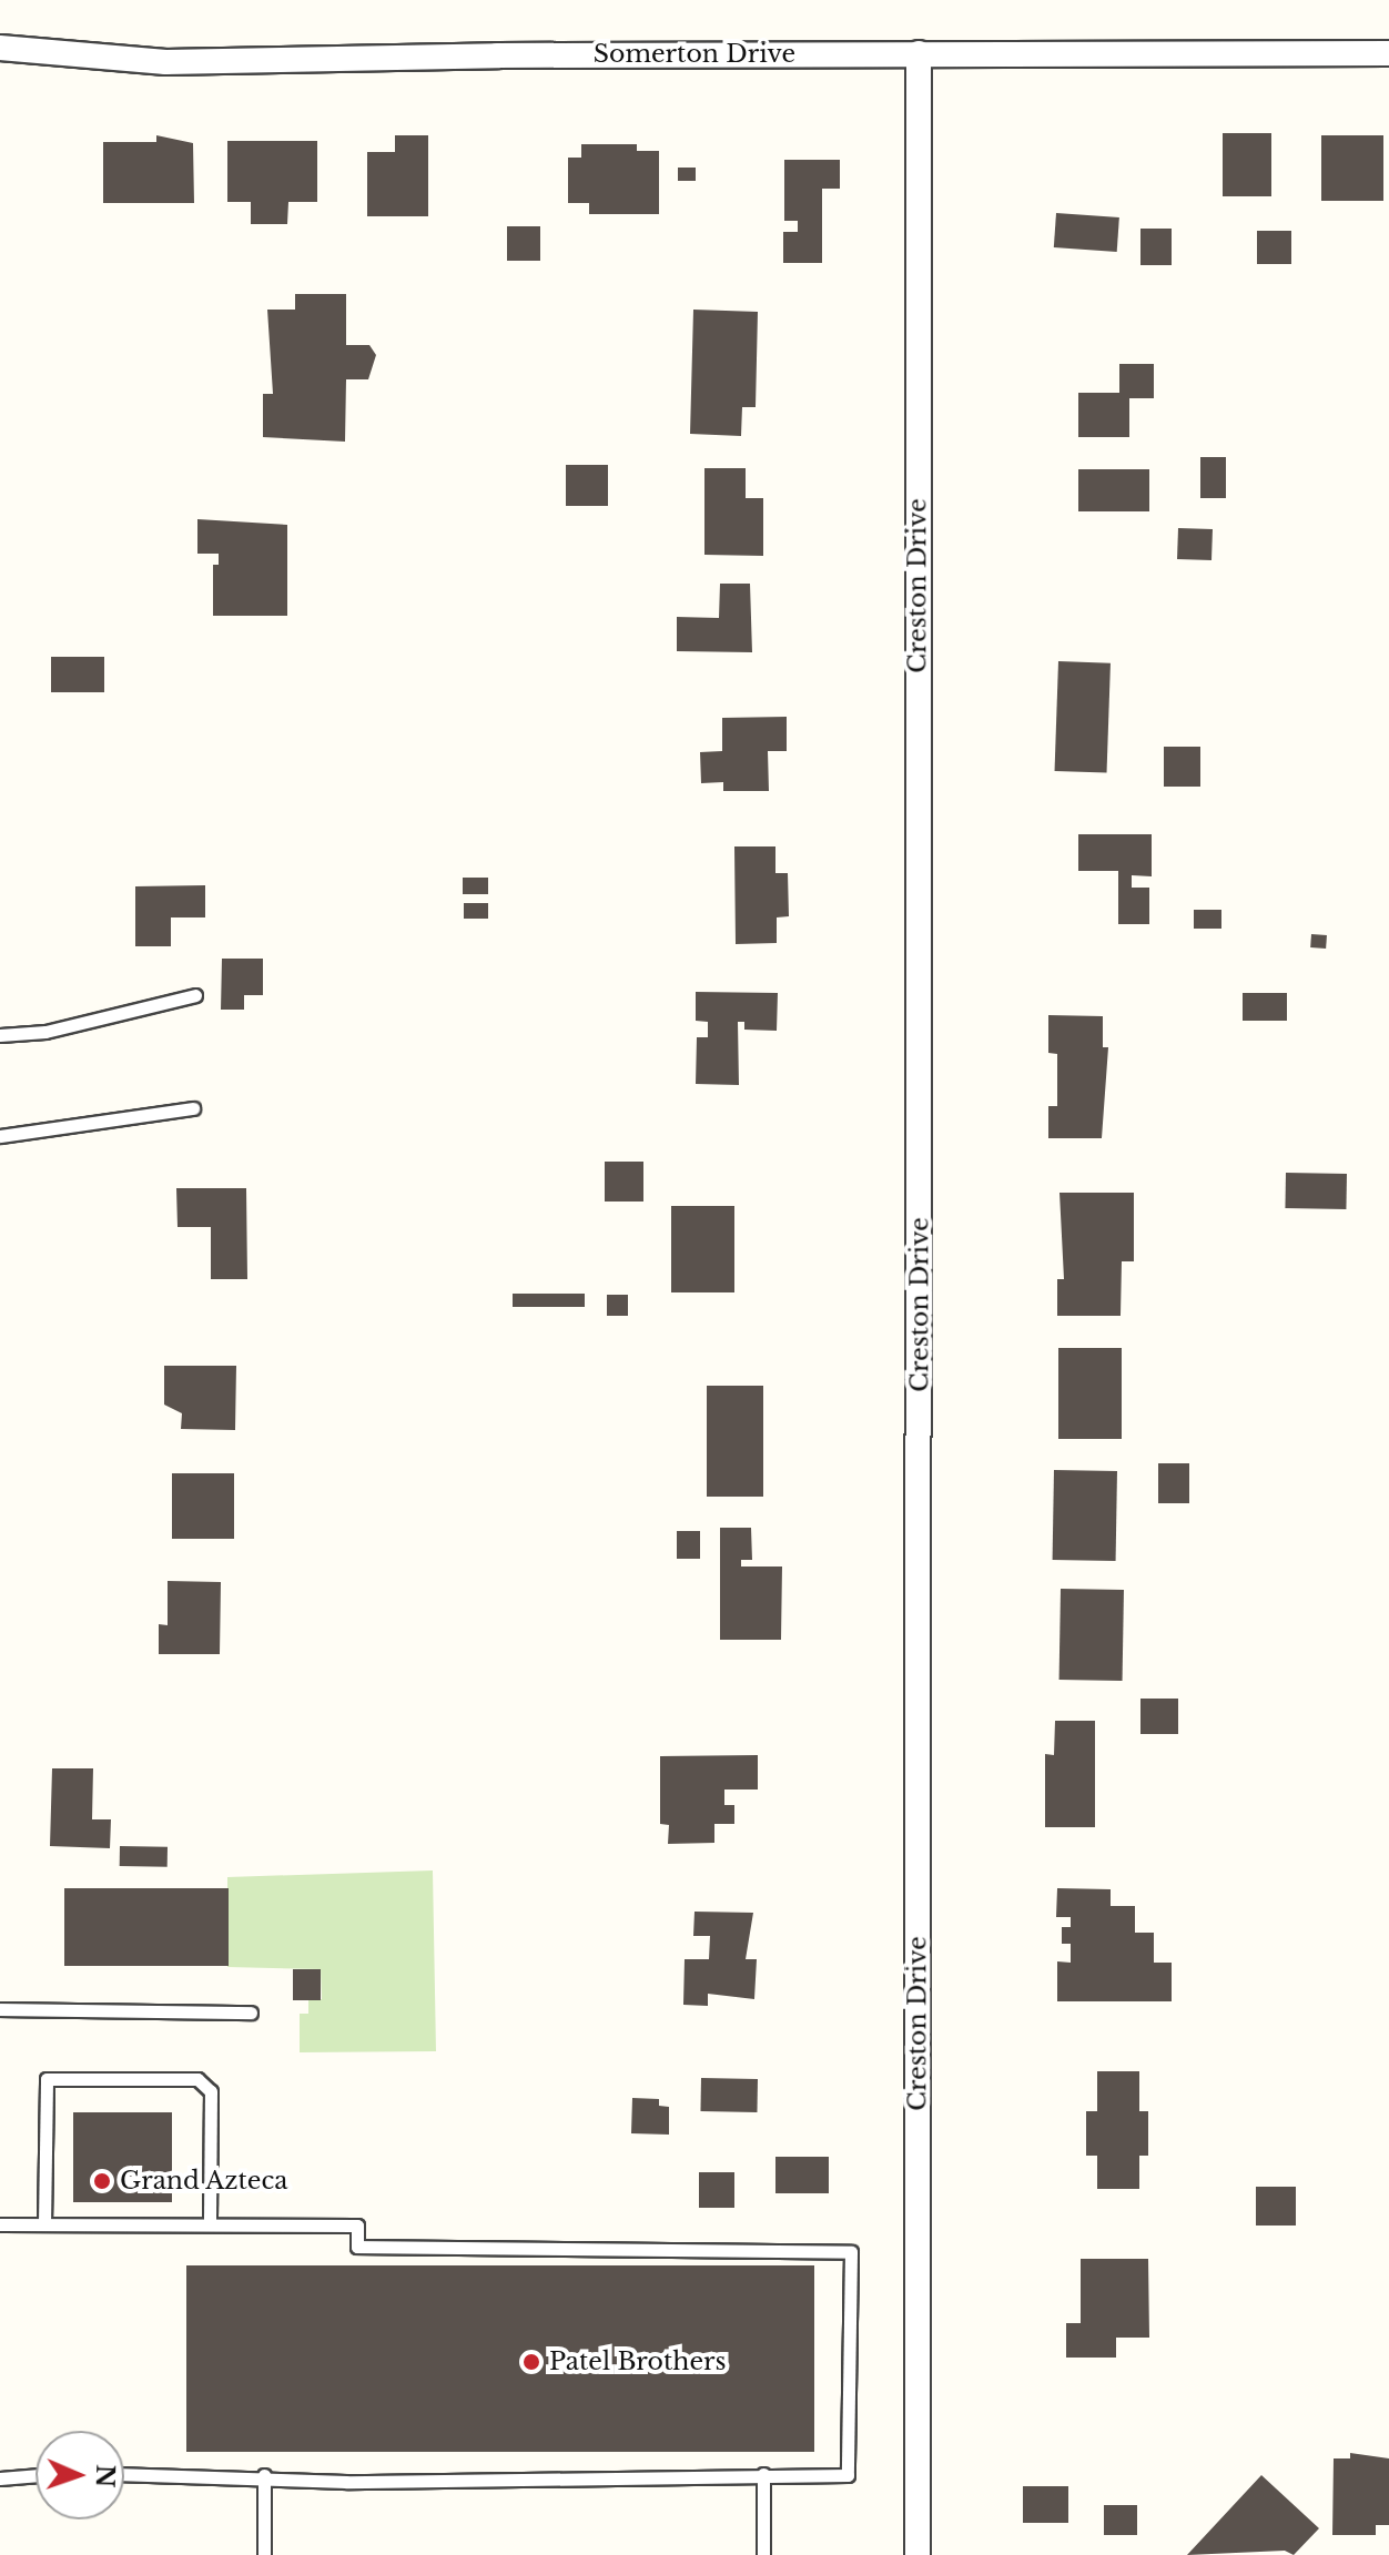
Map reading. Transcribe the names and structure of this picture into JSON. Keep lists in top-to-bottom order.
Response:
{
  "streets": {
    "street": ["Somerton Drive", "Creston Drive"]
  },
  "crossings": [
    ["Somerton Drive", "Creston Drive"]
  ],
  "places": ["Grand Azteca", "Patel Brothers"],
  "north": "right"
}
